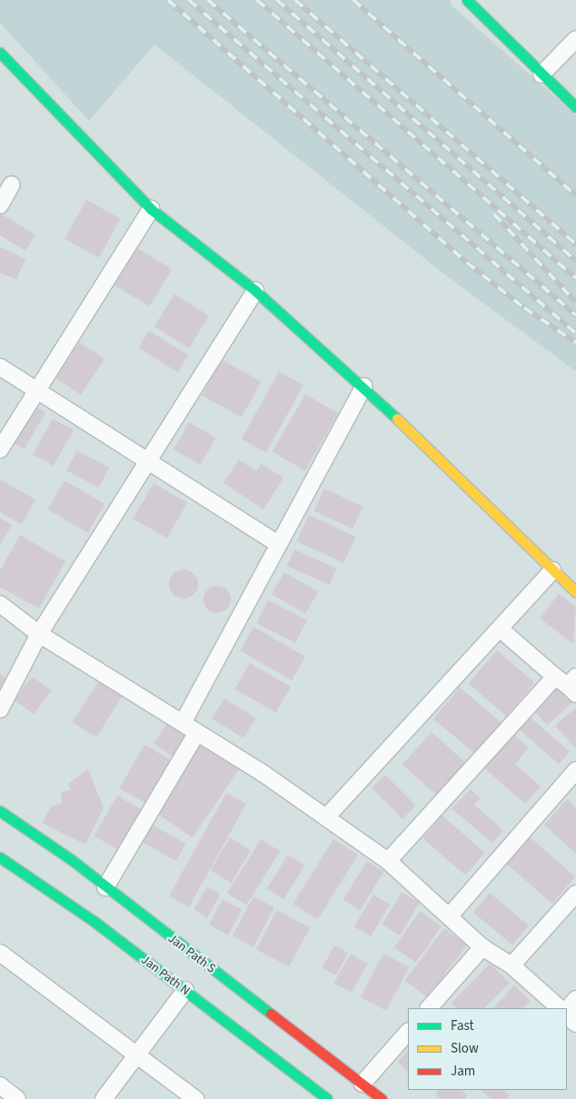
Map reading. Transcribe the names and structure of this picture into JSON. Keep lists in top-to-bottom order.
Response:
{
  "streets": {
    "street": ["Jan Path S", "Jan Path N"]
  },
  "legend": ["Fast", "Slow", "Jam"]
}
